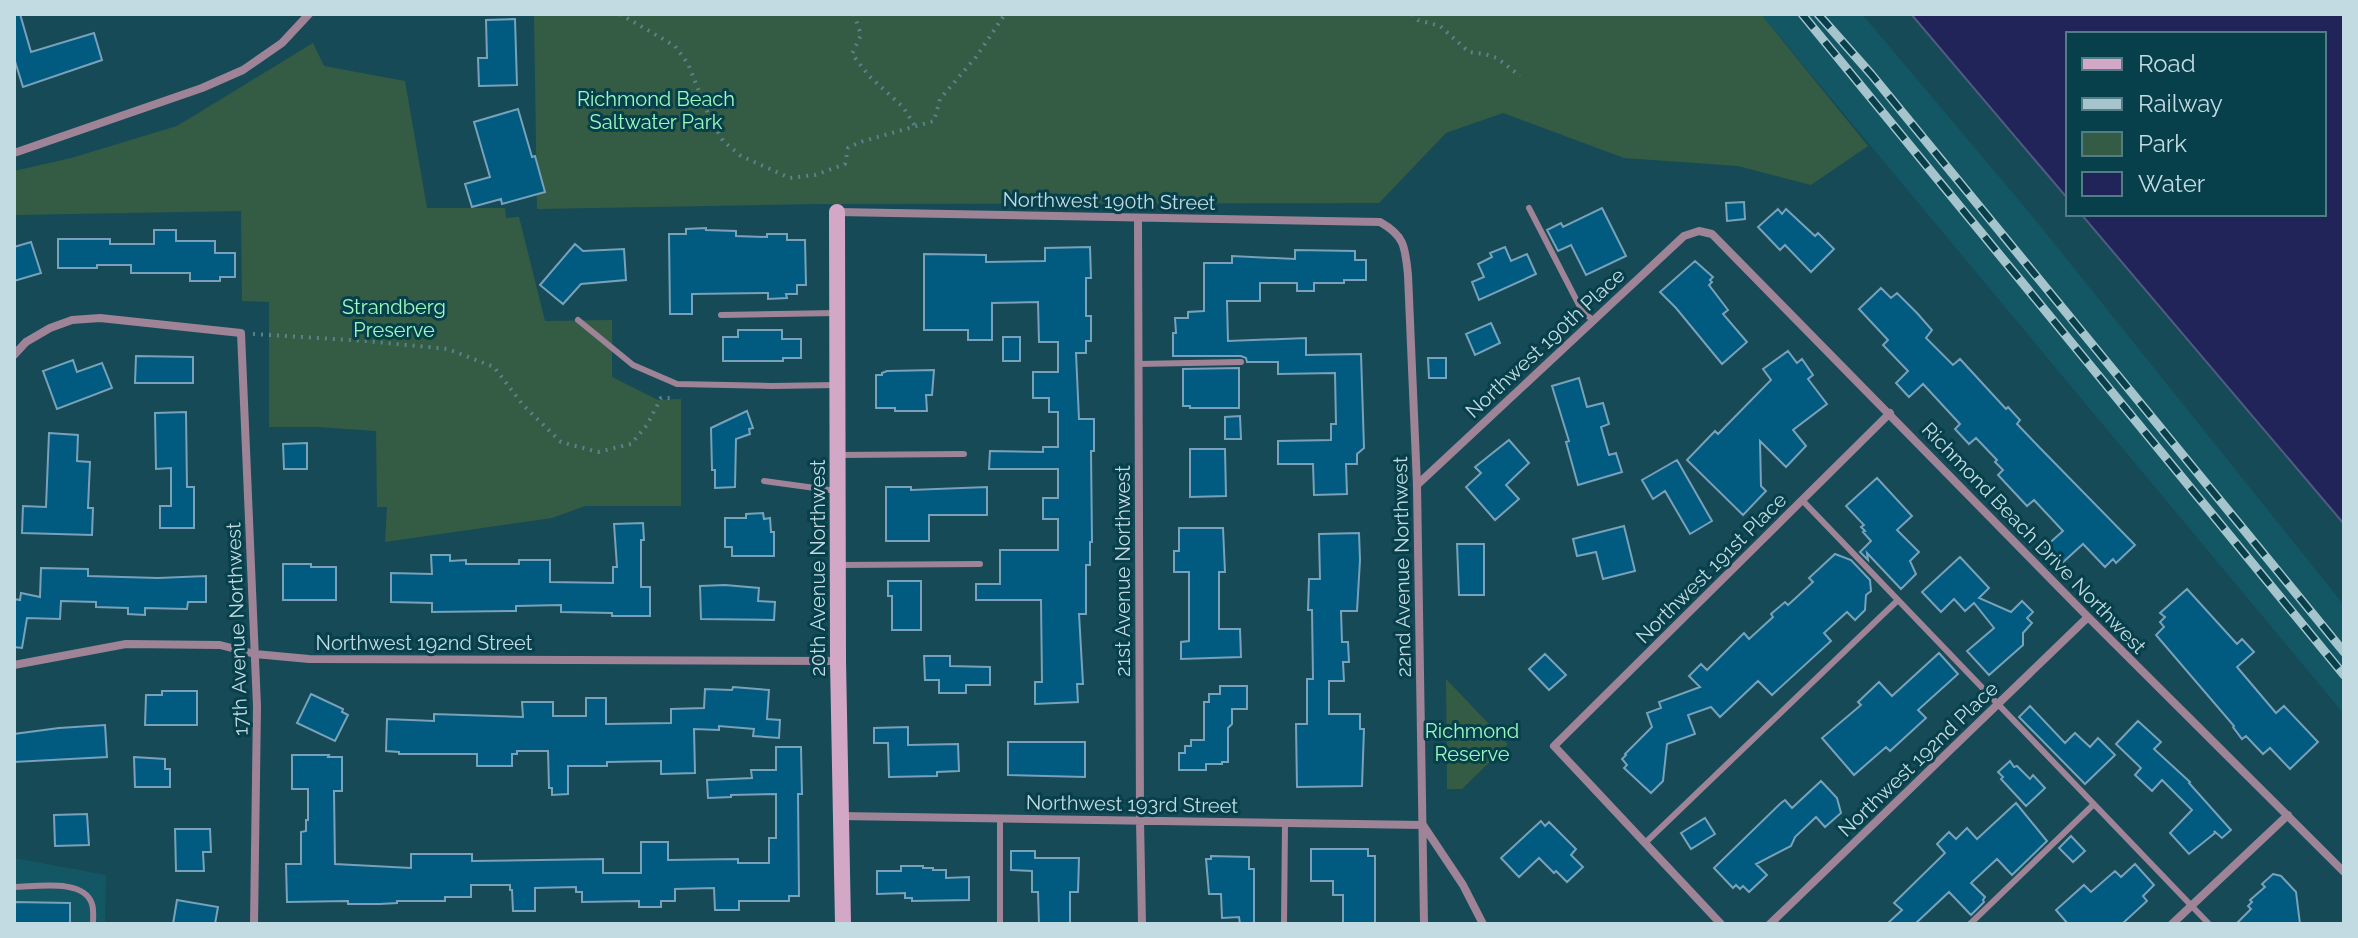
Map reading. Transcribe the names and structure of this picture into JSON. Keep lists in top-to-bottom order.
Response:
{
  "streets": {
    "street": [
      "Northwest 190th Street",
      "Northwest 190th Place",
      "Richmond Beach Drive Northwest",
      "22nd Avenue Northwest",
      "20th Avenue Northwest",
      "Northwest 191st Place",
      "21st Avenue Northwest",
      "17th Avenue Northwest",
      "Northwest 192nd Street",
      "Northwest 192nd Place",
      "Northwest 193rd Street"
    ]
  },
  "crossings": [
    ["Northwest 190th Street", "22nd Avenue Northwest"],
    ["Northwest 190th Street", "20th Avenue Northwest"],
    ["Northwest 190th Street", "21st Avenue Northwest"],
    ["Northwest 190th Place", "Richmond Beach Drive Northwest"],
    ["Northwest 190th Place", "22nd Avenue Northwest"],
    ["Richmond Beach Drive Northwest", "Northwest 191st Place"],
    ["Richmond Beach Drive Northwest", "Northwest 192nd Place"],
    ["22nd Avenue Northwest", "Northwest 193rd Street"],
    ["20th Avenue Northwest", "Northwest 192nd Street"],
    ["20th Avenue Northwest", "Northwest 193rd Street"],
    ["21st Avenue Northwest", "Northwest 193rd Street"],
    ["17th Avenue Northwest", "Northwest 192nd Street"]
  ],
  "parks": ["Richmond Beach Saltwater Park", "Strandberg Preserve", "Richmond Reserve"],
  "legend": [
    "Road",
    "Railway",
    "Park",
    "Water"
  ]
}
